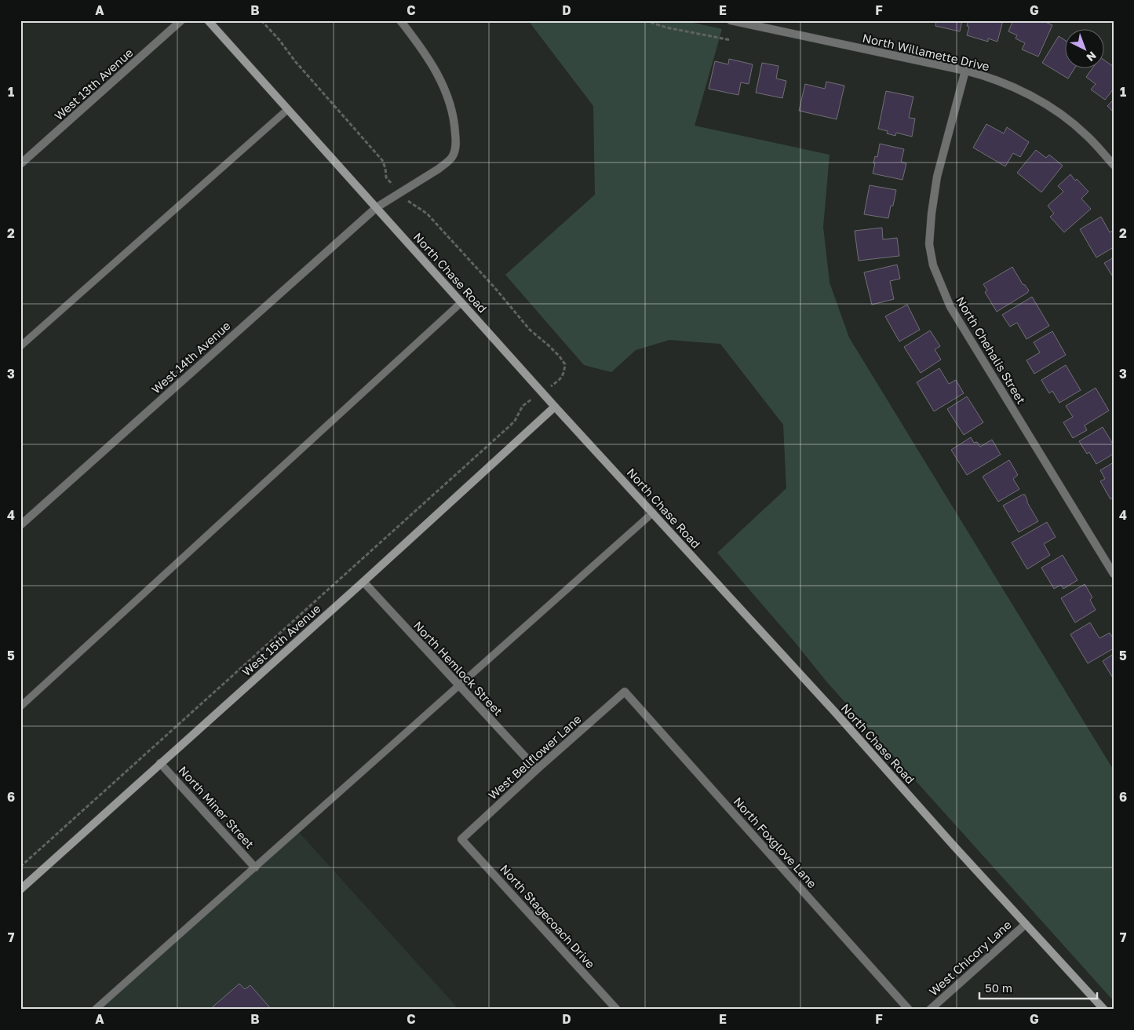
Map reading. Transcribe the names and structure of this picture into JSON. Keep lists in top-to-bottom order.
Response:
{
  "streets": {
    "street": [
      "North Willamette Drive",
      "West 13th Avenue",
      "North Chase Road",
      "North Chehalis Street",
      "West 14th Avenue",
      "West 15th Avenue",
      "North Hemlock Street",
      "West Bellflower Lane",
      "North Miner Street",
      "North Foxglove Lane",
      "North Stagecoach Drive",
      "West Chicory Lane"
    ]
  },
  "crossings": [
    ["North Willamette Drive", "North Chehalis Street"],
    ["North Chase Road", "West 14th Avenue"],
    ["North Chase Road", "West 15th Avenue"],
    ["North Chase Road", "West Chicory Lane"],
    ["West 15th Avenue", "North Hemlock Street"],
    ["West 15th Avenue", "North Miner Street"],
    ["North Hemlock Street", "West Bellflower Lane"],
    ["West Bellflower Lane", "North Foxglove Lane"],
    ["West Bellflower Lane", "North Stagecoach Drive"]
  ],
  "scale_bar": "50 m",
  "north": "bottom right",
  "grid": {
    "columns": [
      "A",
      "B",
      "C",
      "D",
      "E",
      "F",
      "G"
    ],
    "rows": [
      "1",
      "2",
      "3",
      "4",
      "5",
      "6",
      "7"
    ]
  }
}
